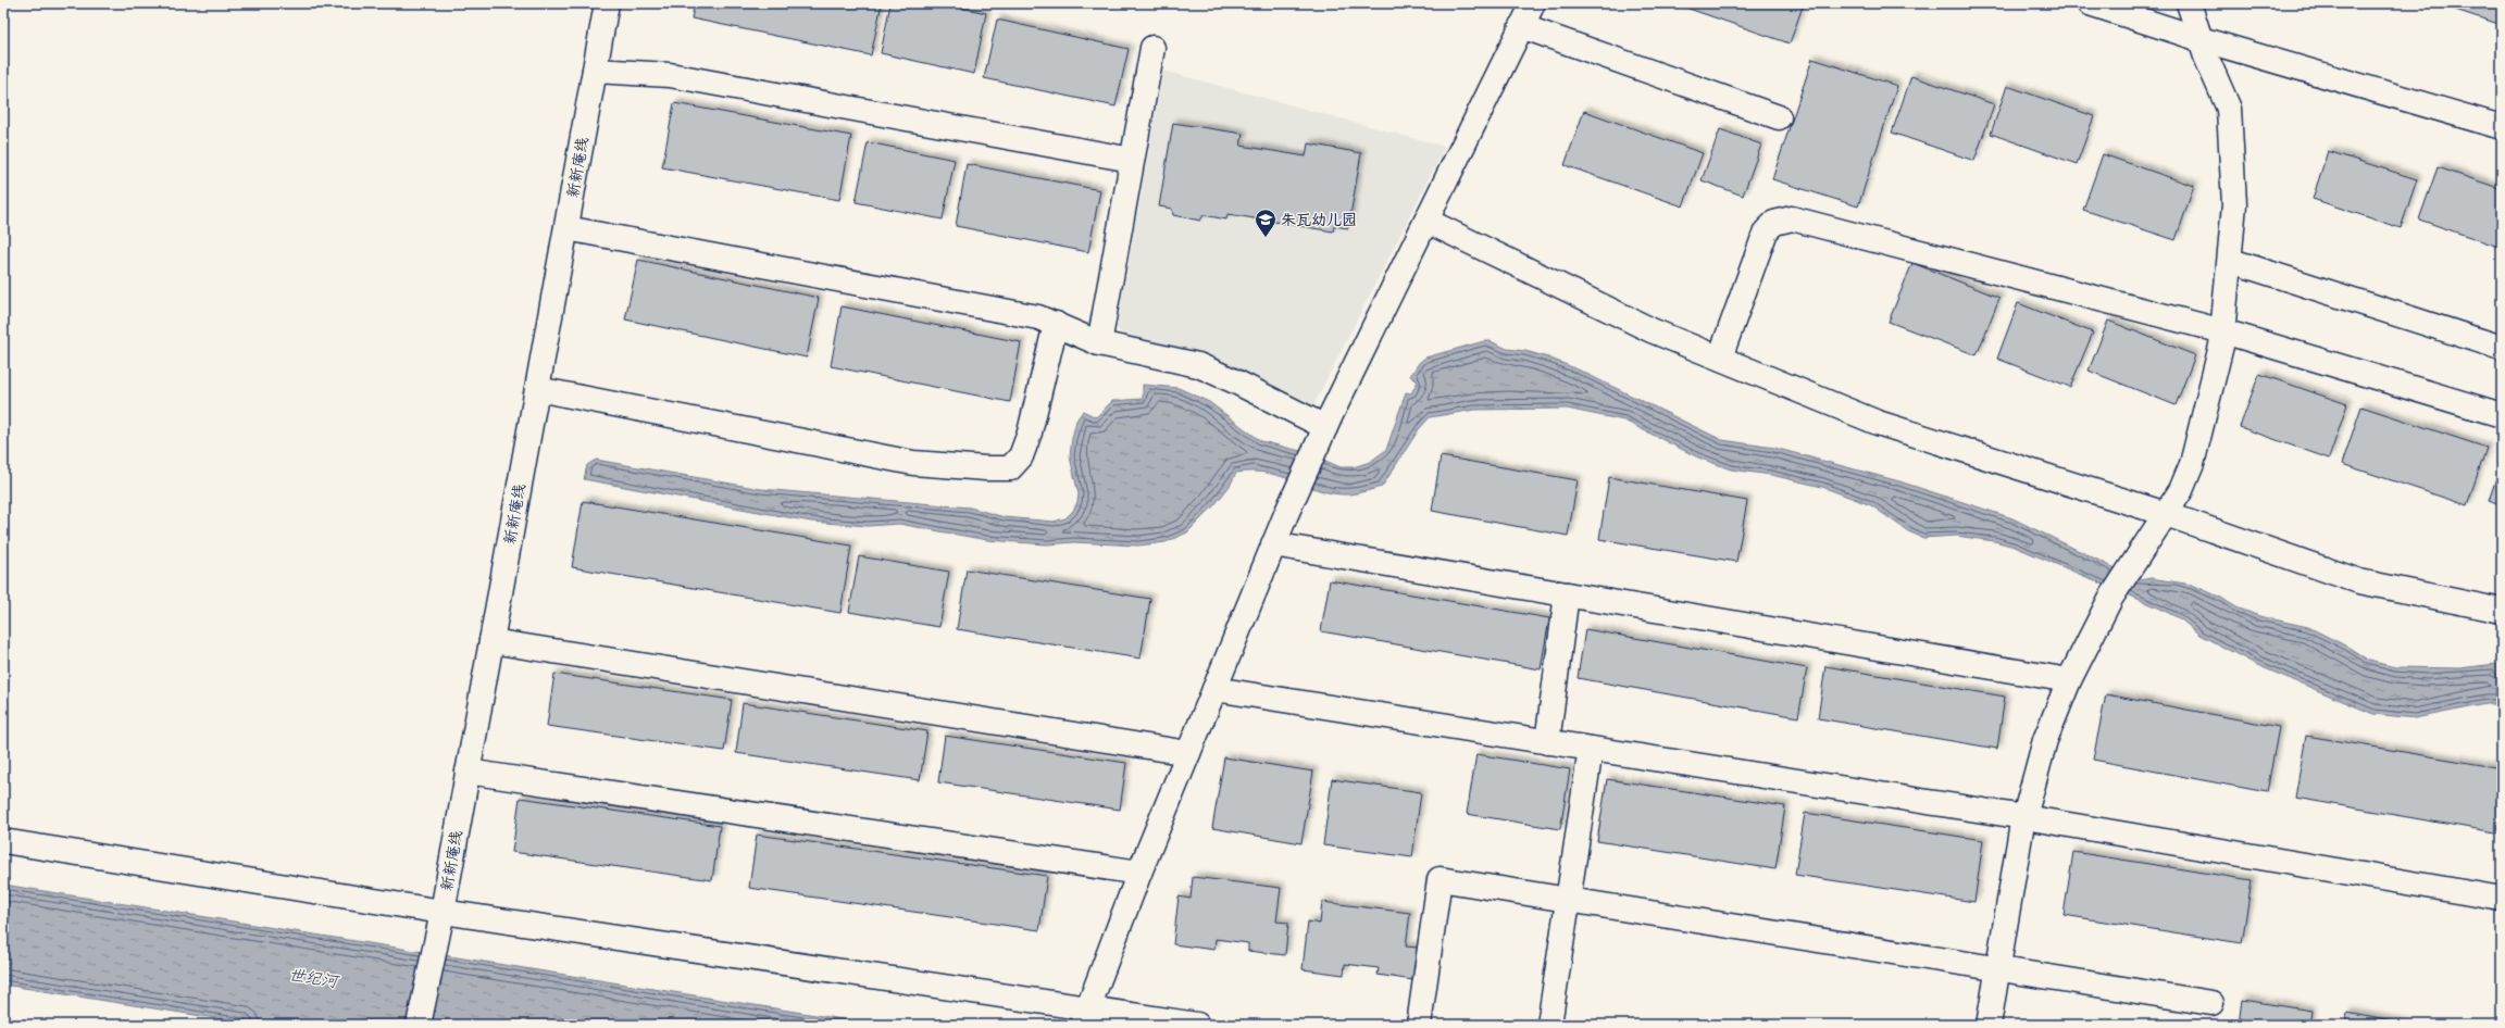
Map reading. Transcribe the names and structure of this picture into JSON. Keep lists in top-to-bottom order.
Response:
{
  "streets": {
    "street": ["新新庵线"]
  },
  "water": ["世纪河"],
  "places": {
    "school or university": ["朱瓦幼儿园"]
  }
}
